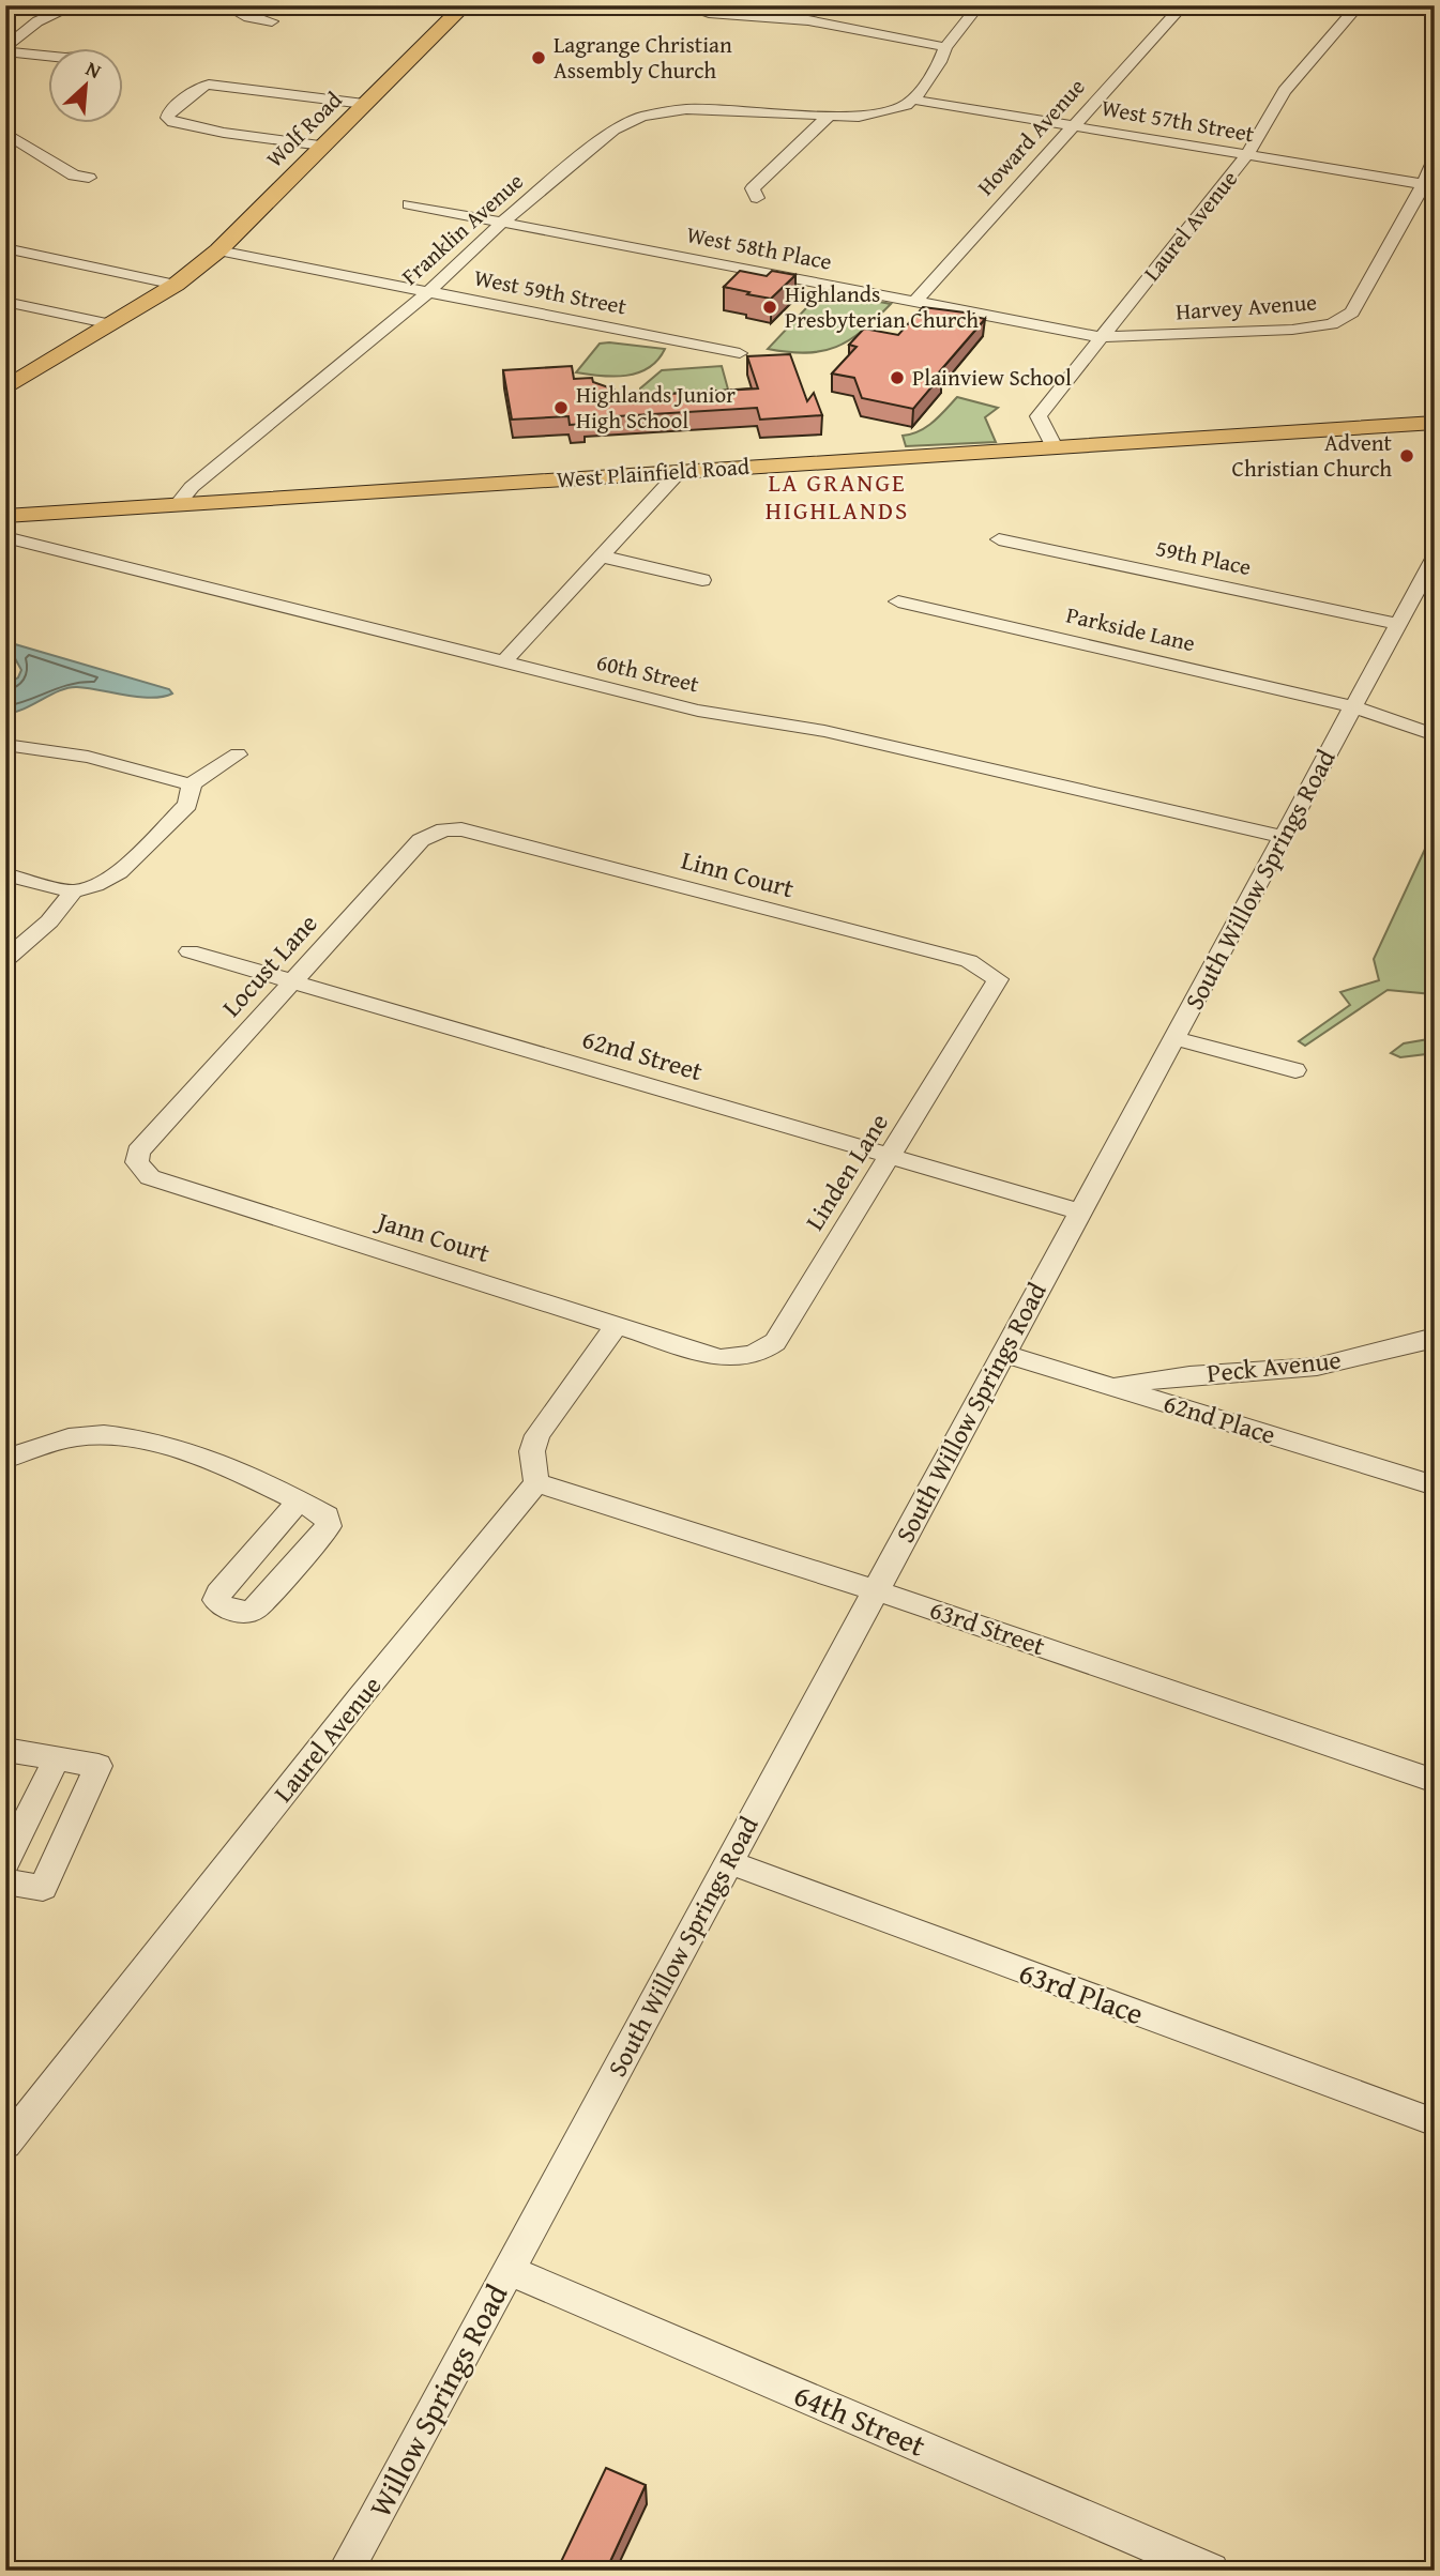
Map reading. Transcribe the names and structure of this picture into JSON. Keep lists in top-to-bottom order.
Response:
{
  "streets": {
    "main road": ["Wolf Road", "West Plainfield Road"],
    "street": [
      "West 57th Street",
      "Howard Avenue",
      "Laurel Avenue",
      "Franklin Avenue",
      "West 58th Place",
      "West 59th Street",
      "Harvey Avenue",
      "59th Place",
      "Parkside Lane",
      "60th Street",
      "Linn Court",
      "South Willow Springs Road",
      "Locust Lane",
      "62nd Street",
      "Linden Lane",
      "Jann Court",
      "Peck Avenue",
      "62nd Place",
      "63rd Street",
      "63rd Place",
      "Willow Springs Road",
      "64th Street"
    ]
  },
  "crossings": [
    ["West 57th Street", "Howard Avenue"],
    ["West 57th Street", "Laurel Avenue"],
    ["West 57th Street", "Franklin Avenue"],
    ["West 57th Street", "Harvey Avenue"],
    ["Wolf Road", "West 59th Street"],
    ["Howard Avenue", "West 58th Place"],
    ["Laurel Avenue", "West 58th Place"],
    ["Laurel Avenue", "Harvey Avenue"],
    ["Laurel Avenue", "West Plainfield Road"],
    ["Laurel Avenue", "63rd Street"],
    ["Franklin Avenue", "West 58th Place"],
    ["Franklin Avenue", "West 59th Street"],
    ["Franklin Avenue", "West Plainfield Road"],
    ["West 58th Place", "Harvey Avenue"],
    ["59th Place", "South Willow Springs Road"],
    ["Parkside Lane", "South Willow Springs Road"],
    ["60th Street", "South Willow Springs Road"],
    ["Linn Court", "Locust Lane"],
    ["Linn Court", "Linden Lane"],
    ["South Willow Springs Road", "62nd Street"],
    ["South Willow Springs Road", "62nd Place"],
    ["South Willow Springs Road", "63rd Street"],
    ["South Willow Springs Road", "63rd Place"],
    ["South Willow Springs Road", "Willow Springs Road"],
    ["South Willow Springs Road", "64th Street"],
    ["Locust Lane", "62nd Street"],
    ["Locust Lane", "Jann Court"],
    ["62nd Street", "Linden Lane"],
    ["Linden Lane", "Jann Court"],
    ["Peck Avenue", "62nd Place"],
    ["Willow Springs Road", "64th Street"]
  ],
  "districts": ["LA GRANGE HIGHLANDS"],
  "places": [
    "Lagrange Christian Assembly Church",
    "Highlands Presbyterian Church",
    "Plainview School",
    "Highlands Junior High School",
    "Advent Christian Church"
  ],
  "north": "top right"
}
